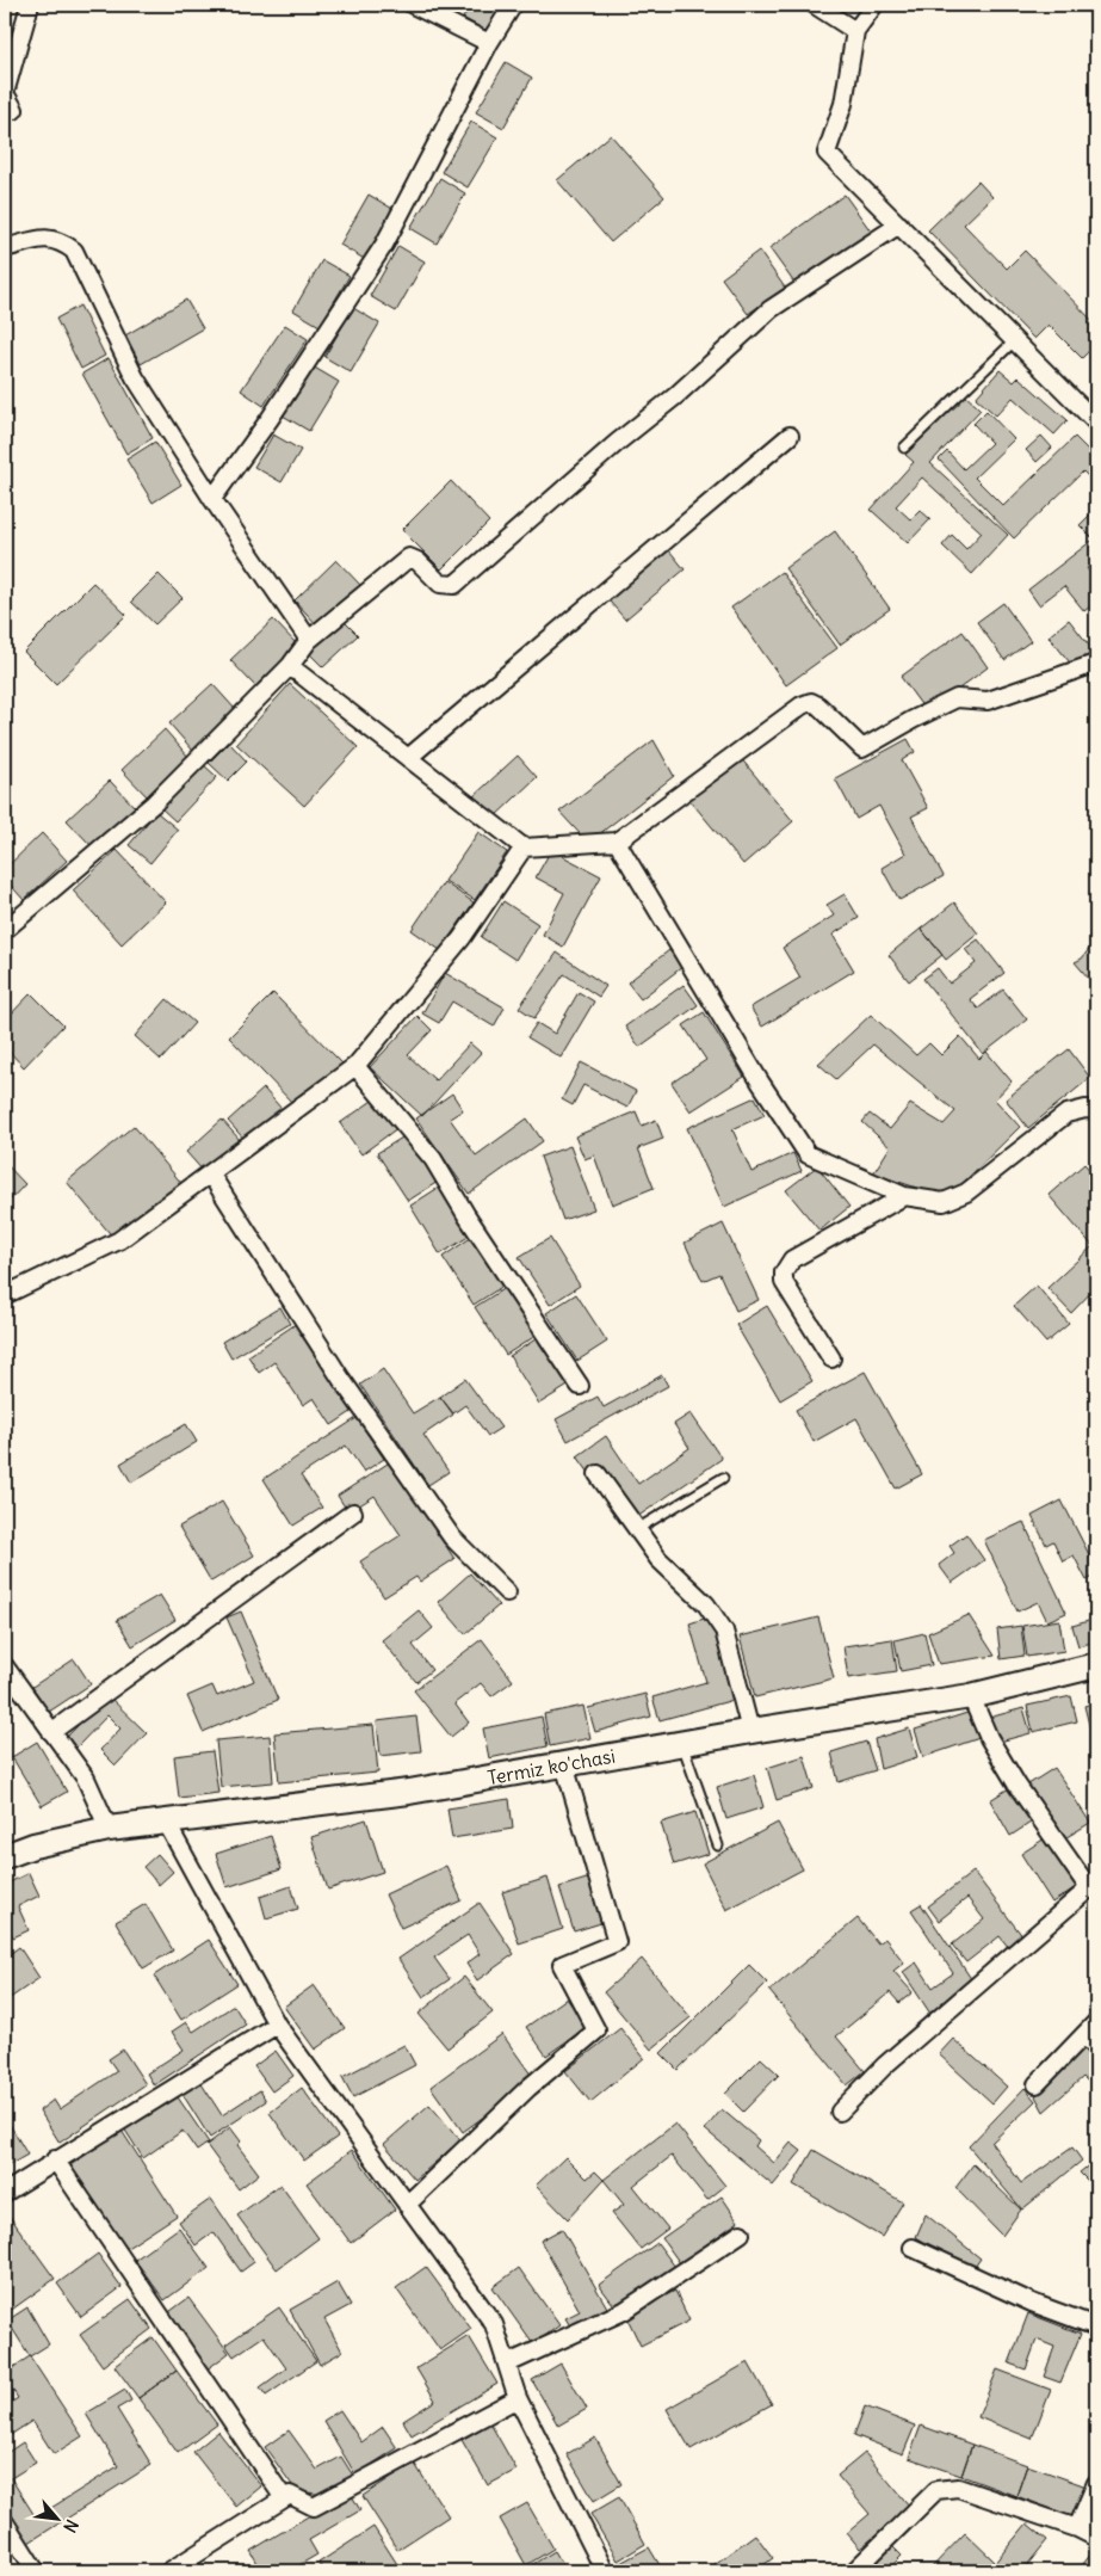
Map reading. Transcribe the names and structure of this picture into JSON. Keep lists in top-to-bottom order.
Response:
{
  "streets": {
    "main road": ["Termiz ko'chasi"]
  },
  "north": "bottom right"
}
